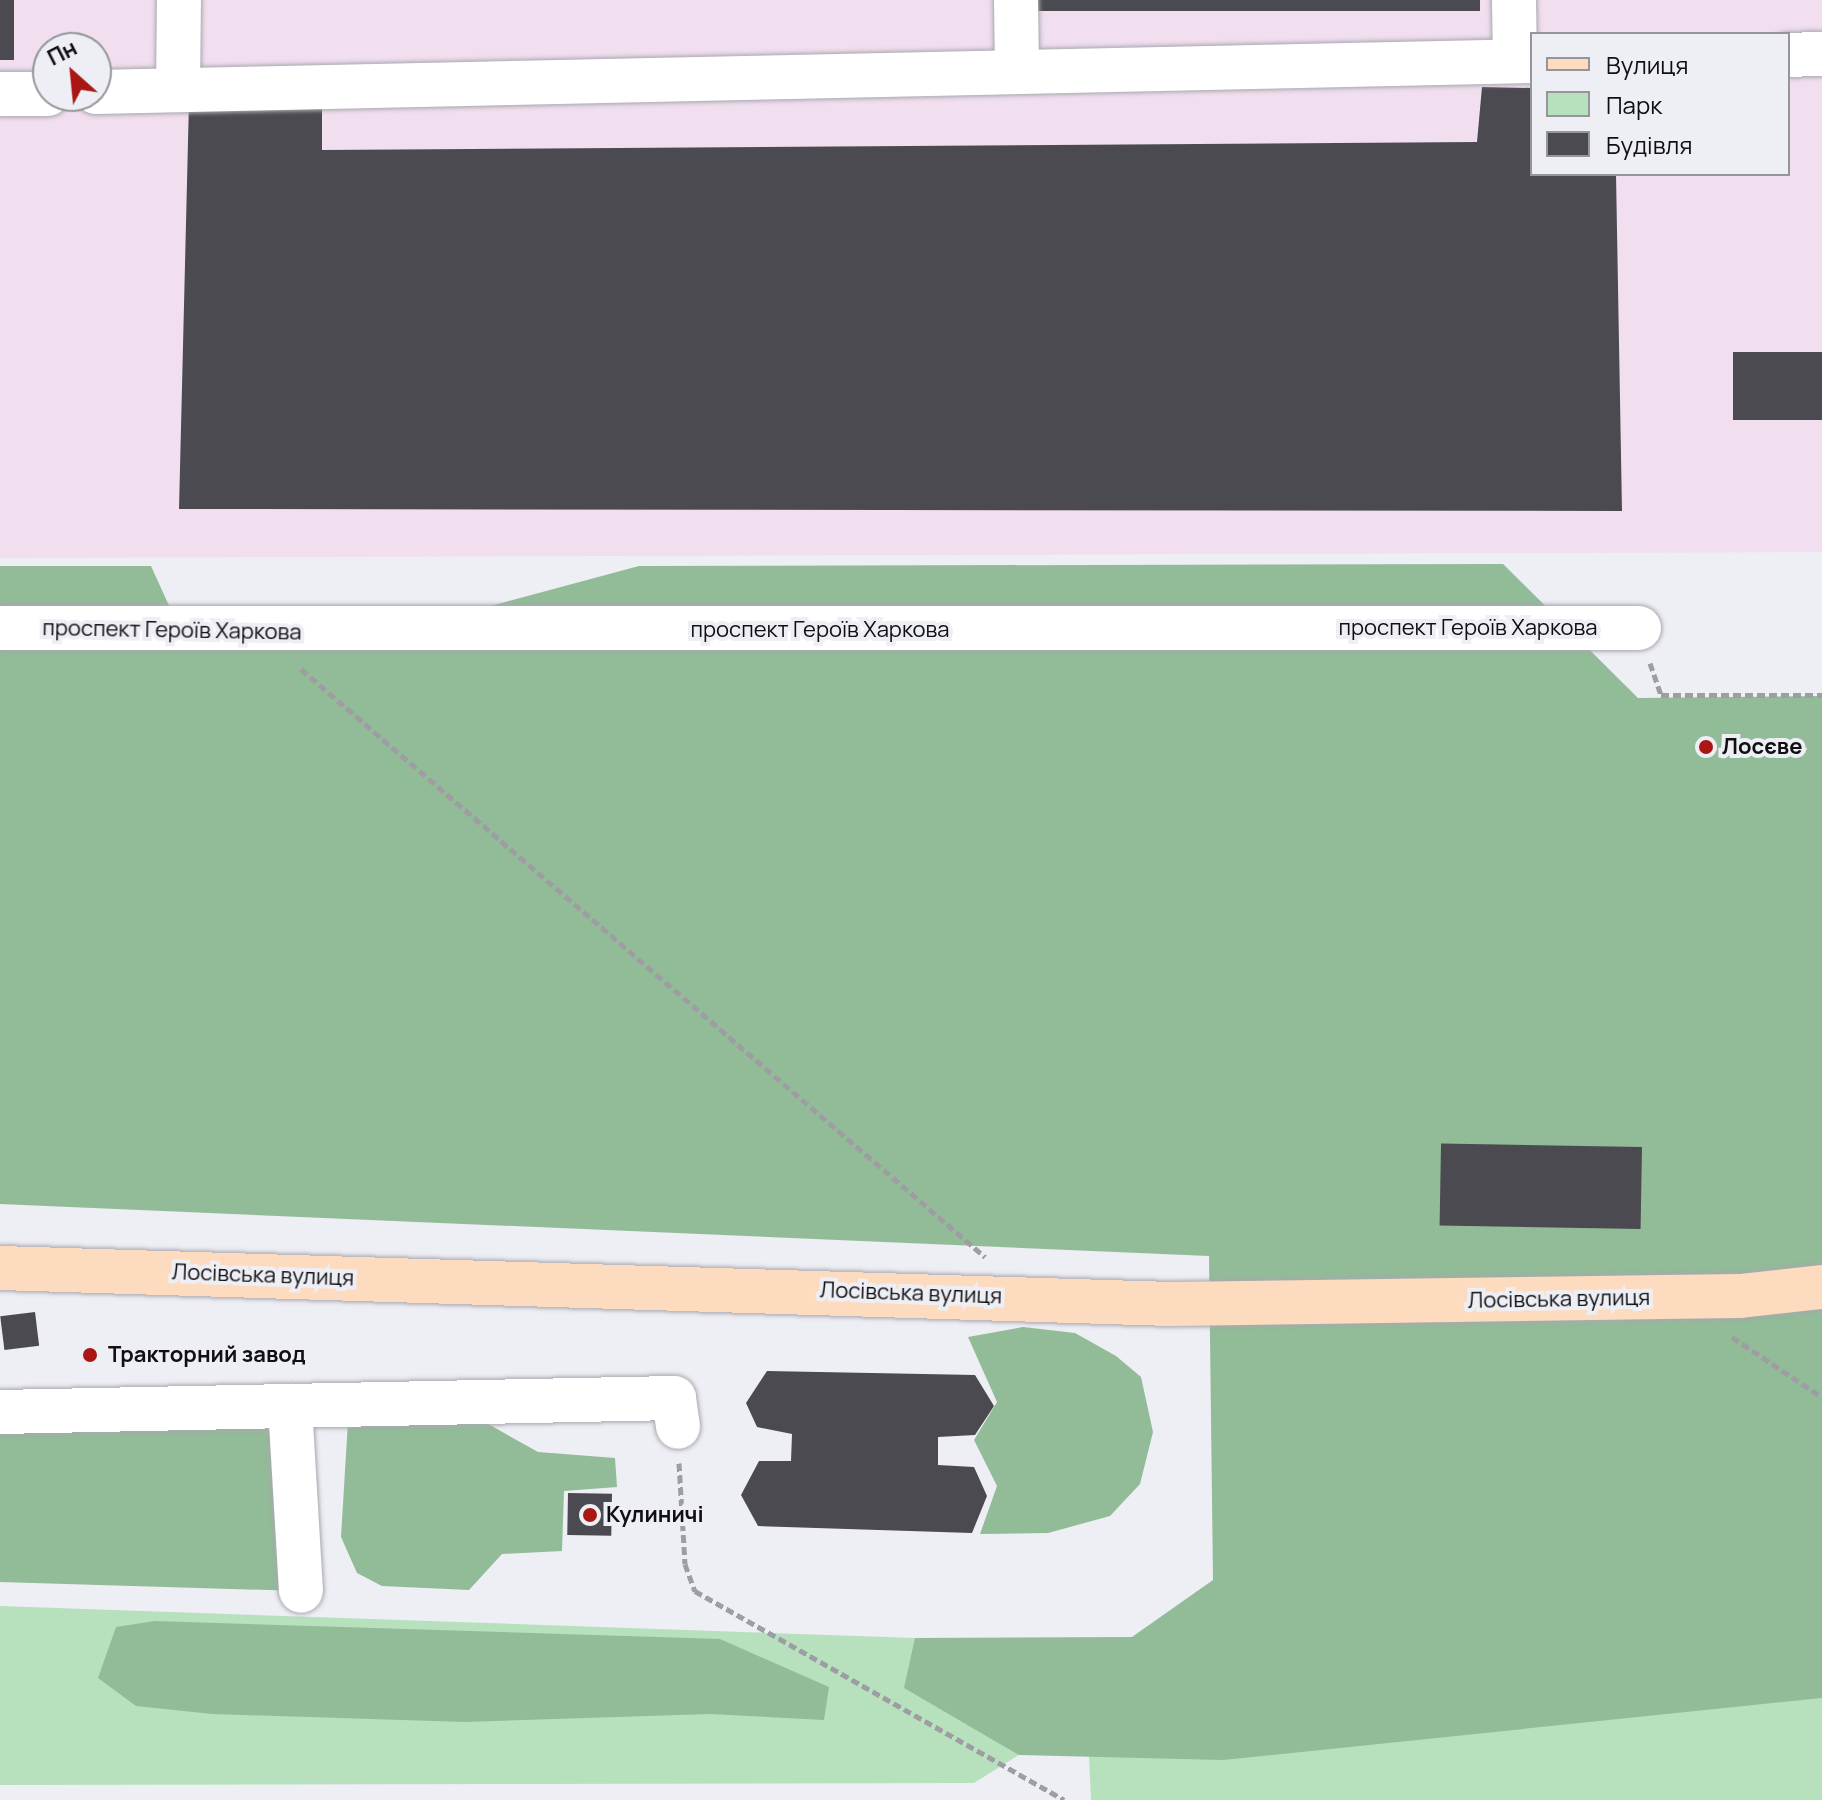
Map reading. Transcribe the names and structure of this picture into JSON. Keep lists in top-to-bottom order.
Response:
{
  "streets": {
    "main road": ["Лосівська вулиця"],
    "street": ["проспект Героїв Харкова"]
  },
  "places": ["Лосєве", "Тракторний завод", "Кулиничі"],
  "legend": ["Вулиця", "Парк", "Будівля"],
  "north": "top left"
}
